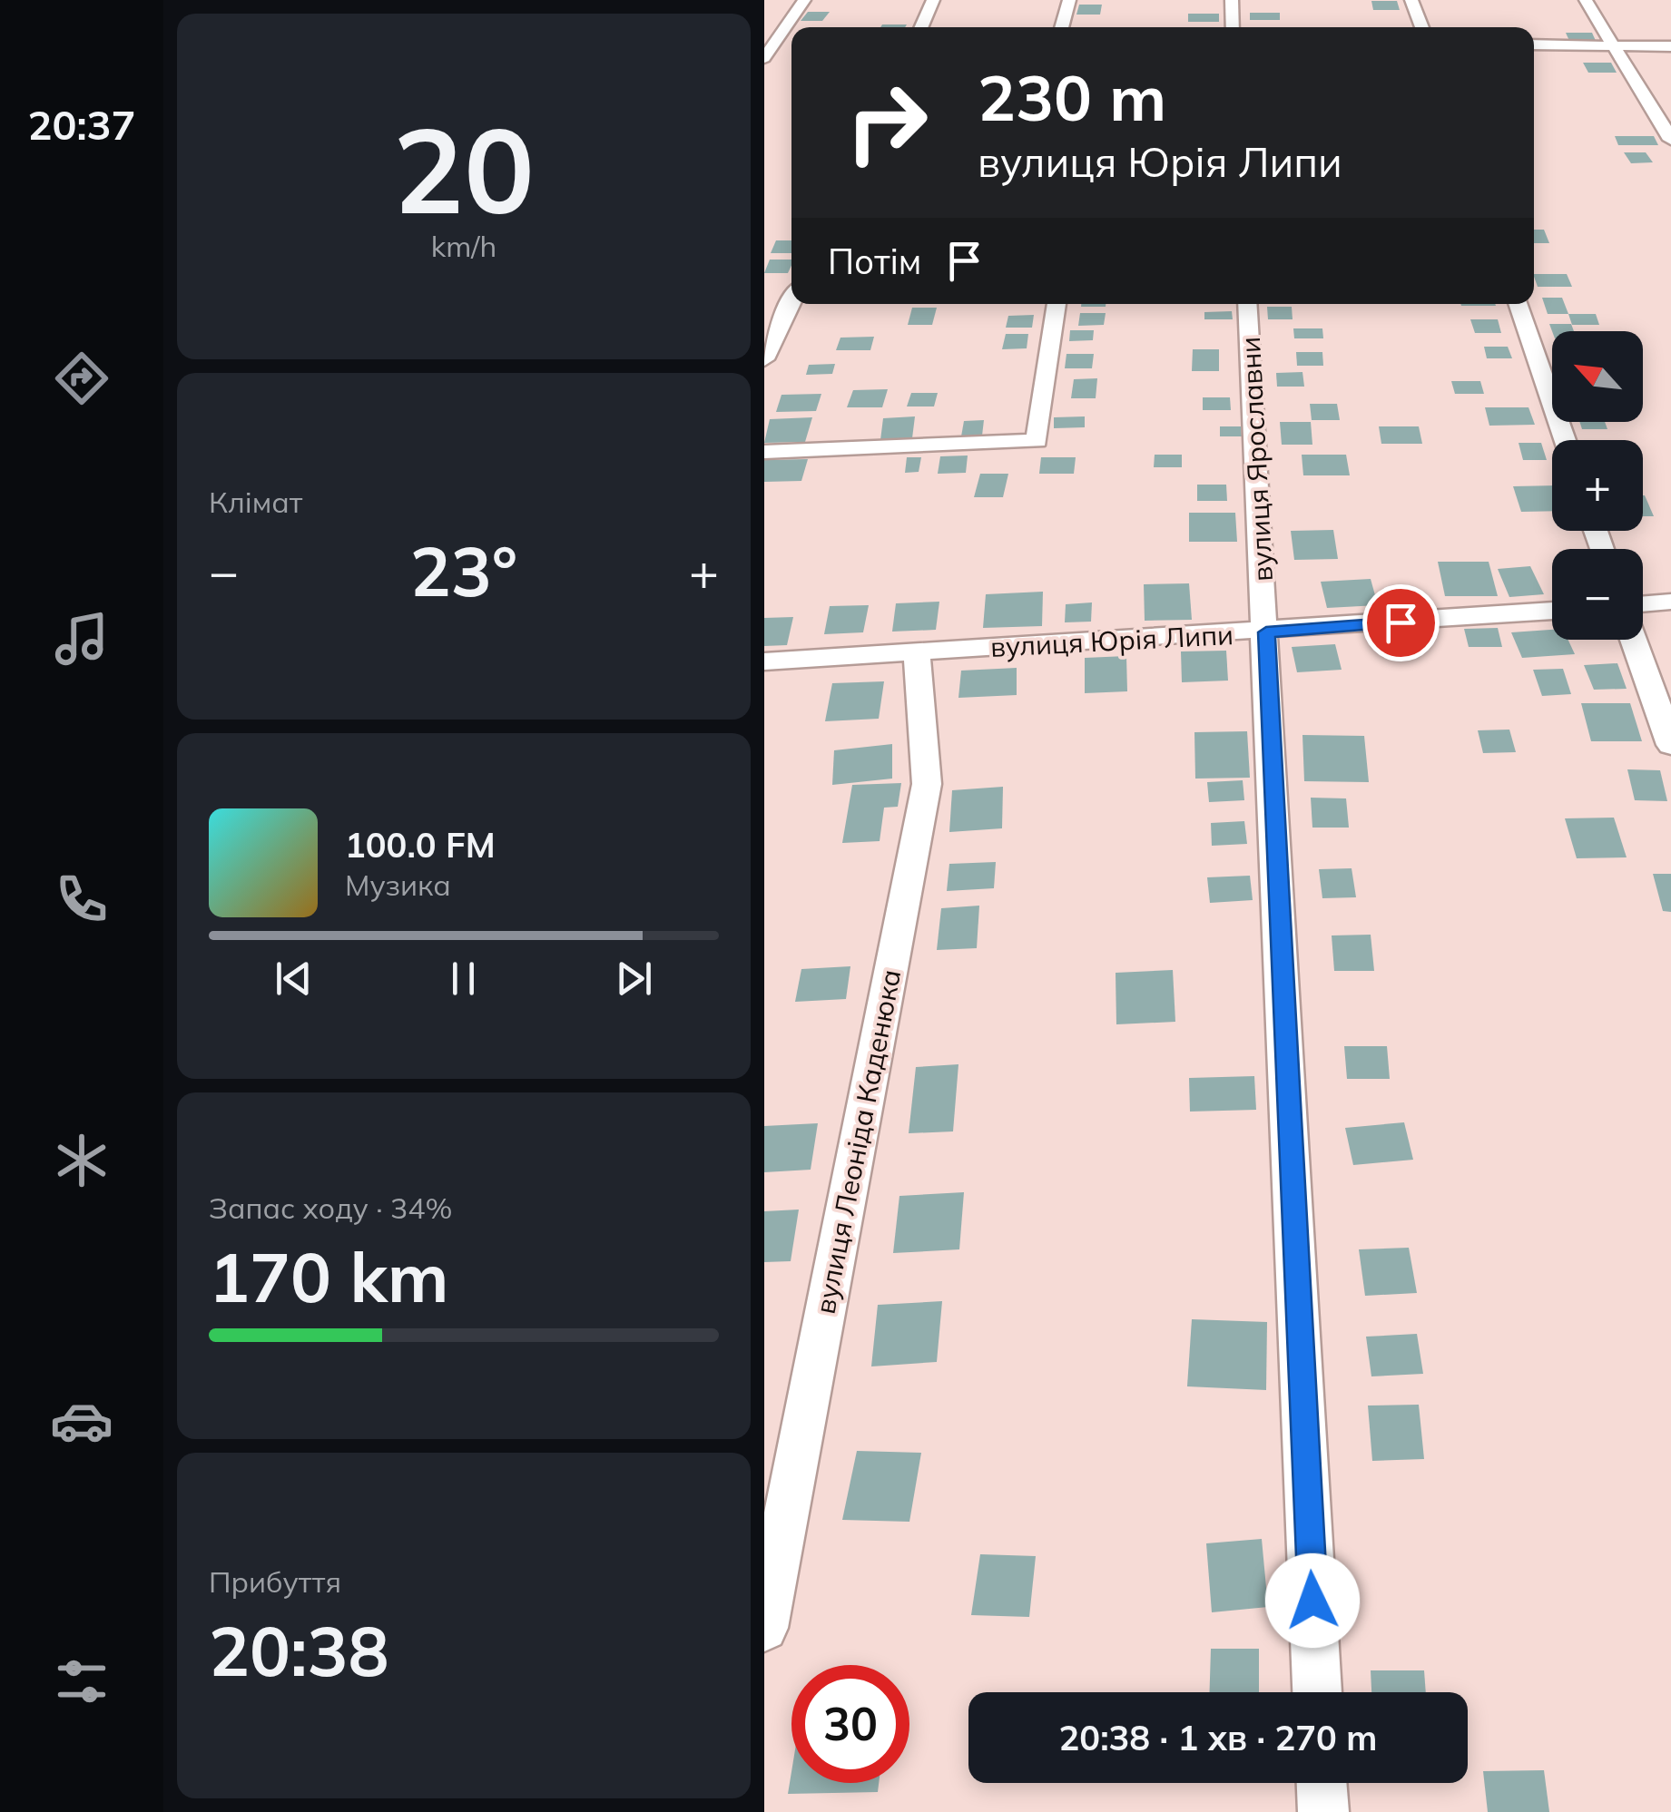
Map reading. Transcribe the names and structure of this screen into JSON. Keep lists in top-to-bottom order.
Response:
{
  "streets": {
    "street": ["вулиця Ярославни", "вулиця Юрія Липи", "вулиця Леоніда Каденюка"]
  },
  "crossings": [
    ["вулиця Ярославни", "вулиця Юрія Липи"],
    ["вулиця Юрія Липи", "вулиця Леоніда Каденюка"]
  ],
  "north": "top left",
  "page": {
    "tabs": "20:37",
    "tile": [
      ["20", "km/h"],
      "Клімат",
      ["Запас ходу · 34%", "170 km"],
      ["Прибуття", "20:38"]
    ],
    "turn": ["230 m", "вулиця Юрія Липи"],
    "then": "Потім",
    "map_buttons": ["+", "−"],
    "heat": ["−", "23°", "+"],
    "song": ["100.0 FM", "Музика"],
    "limit": "30",
    "trip": "20:38 · 1 хв · 270 m"
  }
}
